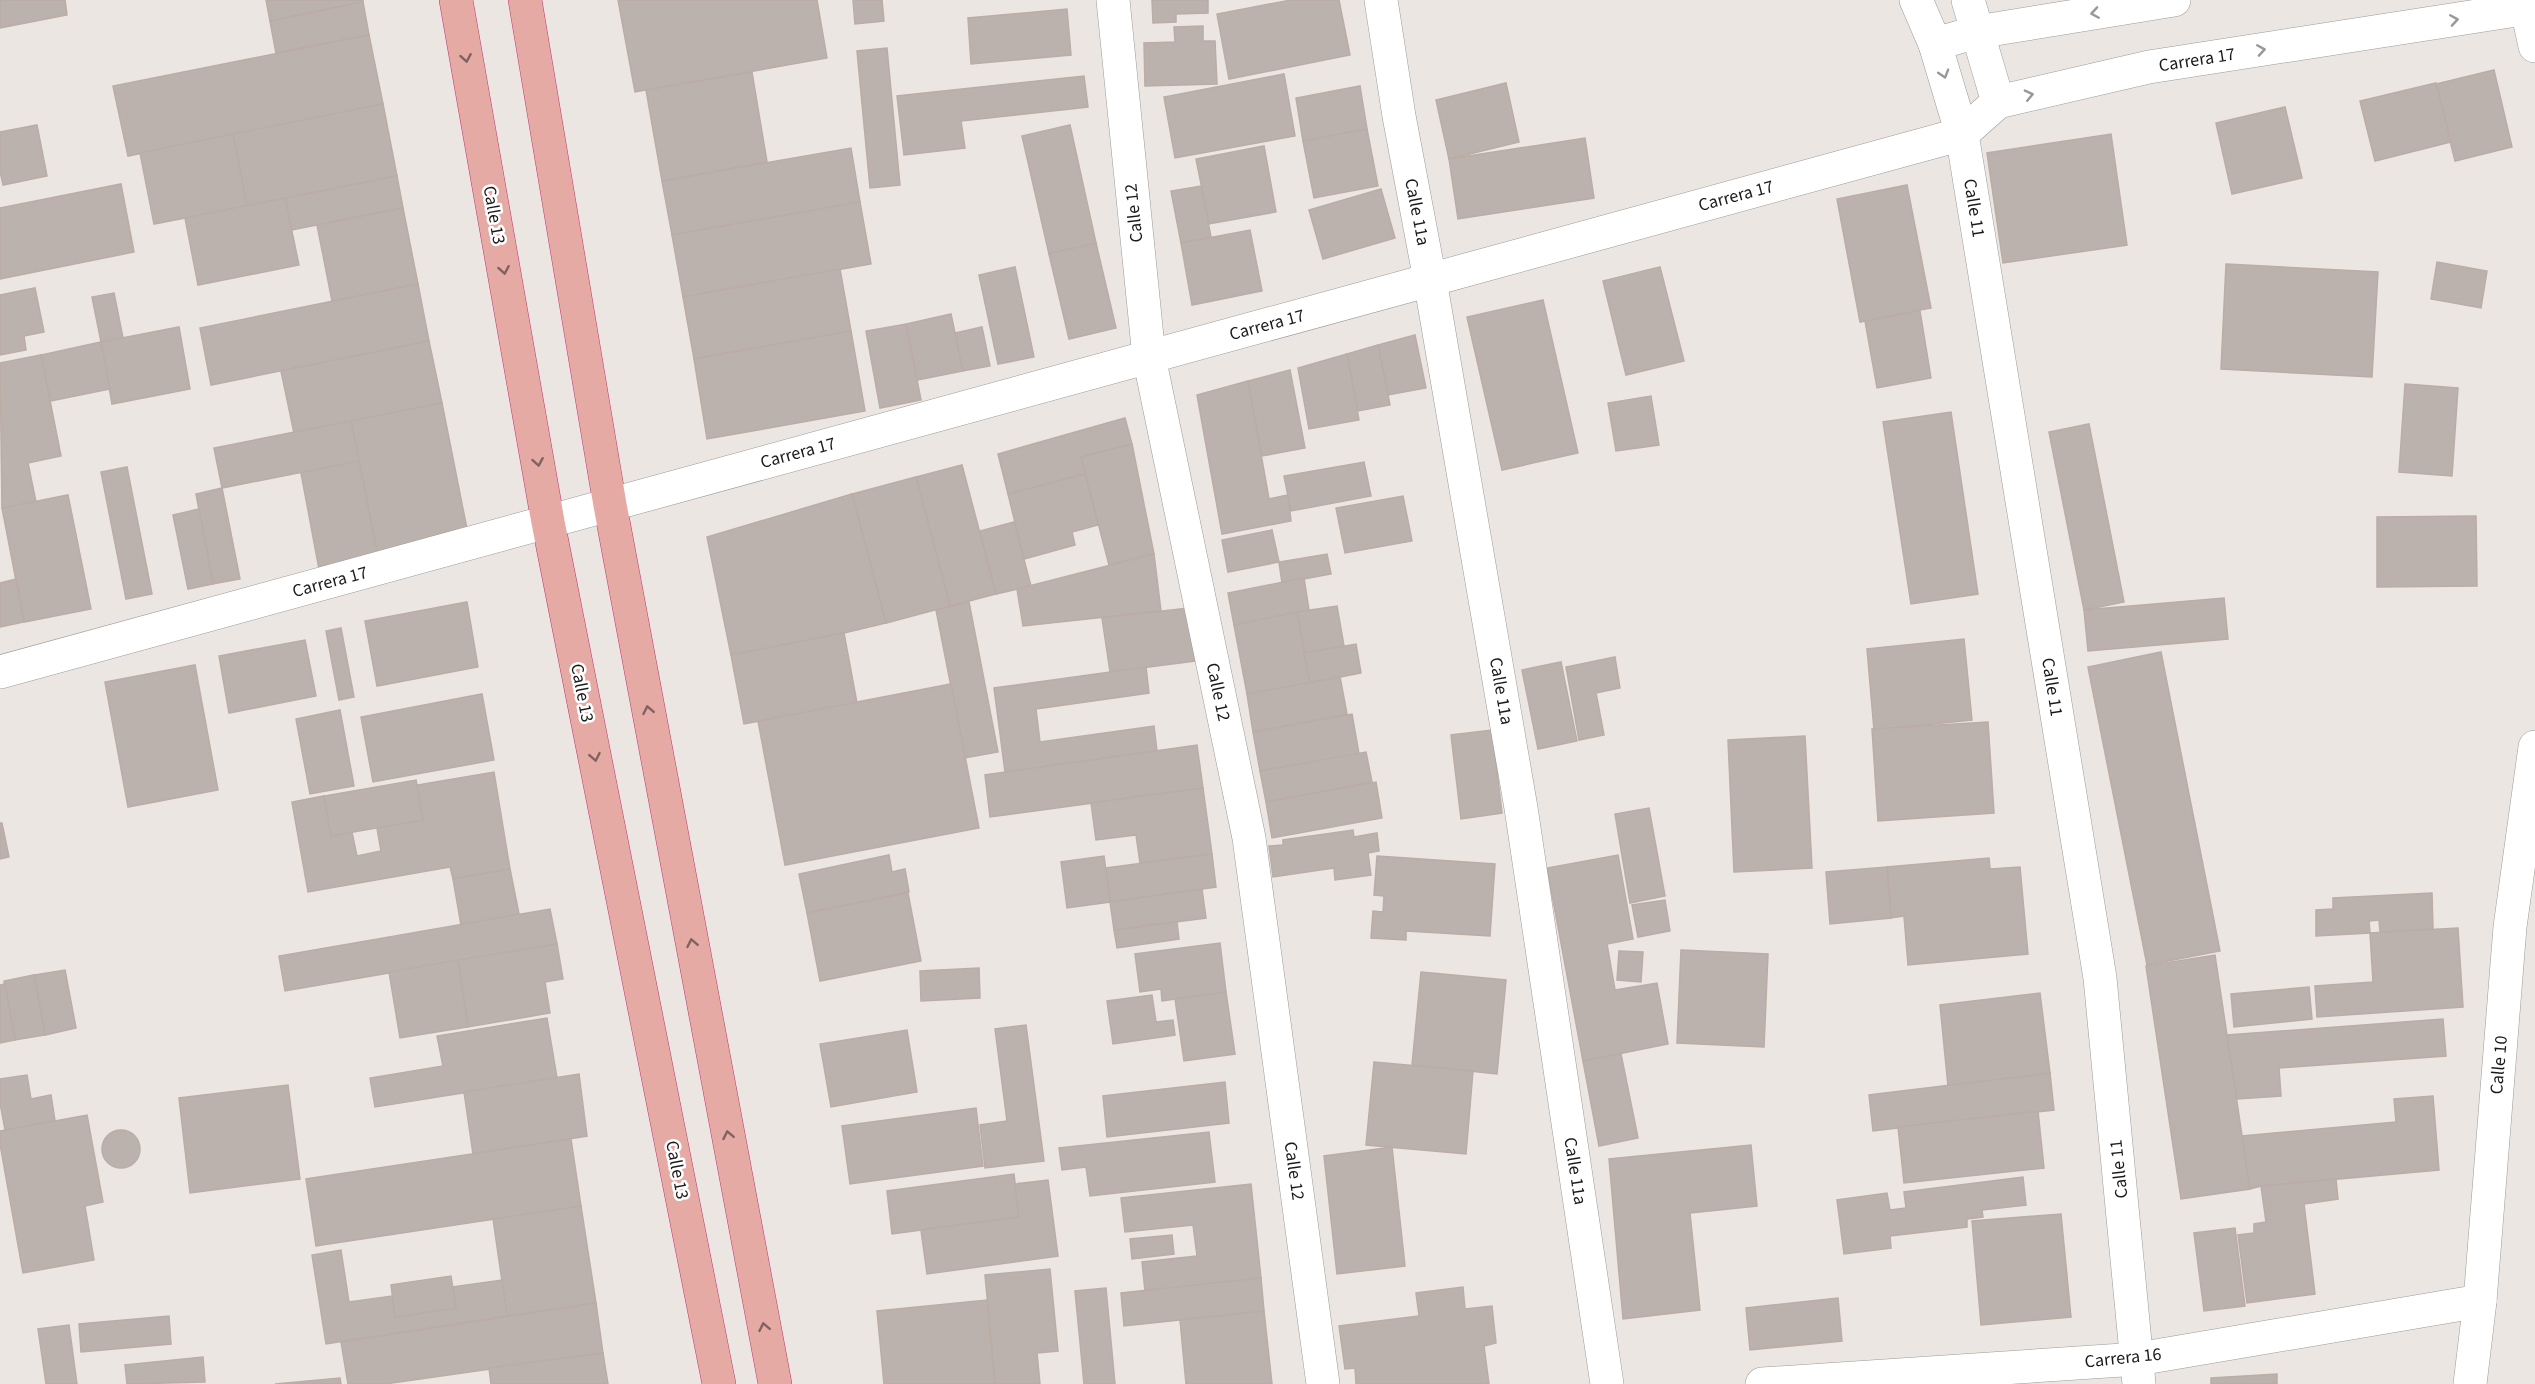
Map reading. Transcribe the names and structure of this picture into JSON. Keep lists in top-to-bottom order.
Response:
{
  "streets": {
    "highway": ["Calle 13"],
    "street": [
      "Carrera 17",
      "Calle 11",
      "Calle 11a",
      "Calle 12",
      "Calle 10",
      "Carrera 16"
    ]
  },
  "crossings": [
    ["Carrera 17", "Calle 11"],
    ["Carrera 17", "Calle 11a"],
    ["Carrera 17", "Calle 12"],
    ["Carrera 17", "Calle 13"],
    ["Calle 11", "Carrera 16"],
    ["Calle 10", "Carrera 16"]
  ]
}
